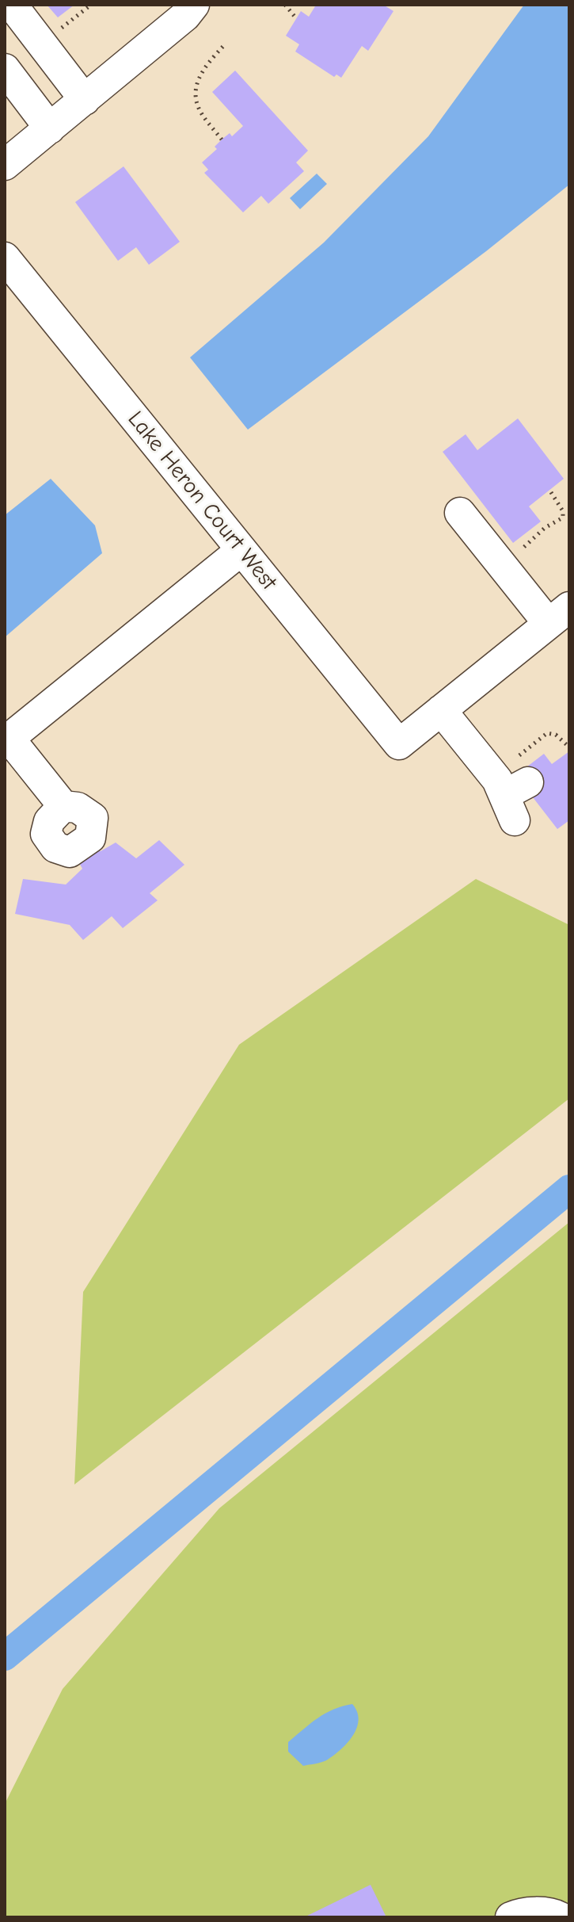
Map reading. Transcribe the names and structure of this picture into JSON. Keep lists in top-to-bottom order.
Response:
{
  "streets": {
    "street": ["Lake Heron Court West"]
  }
}
